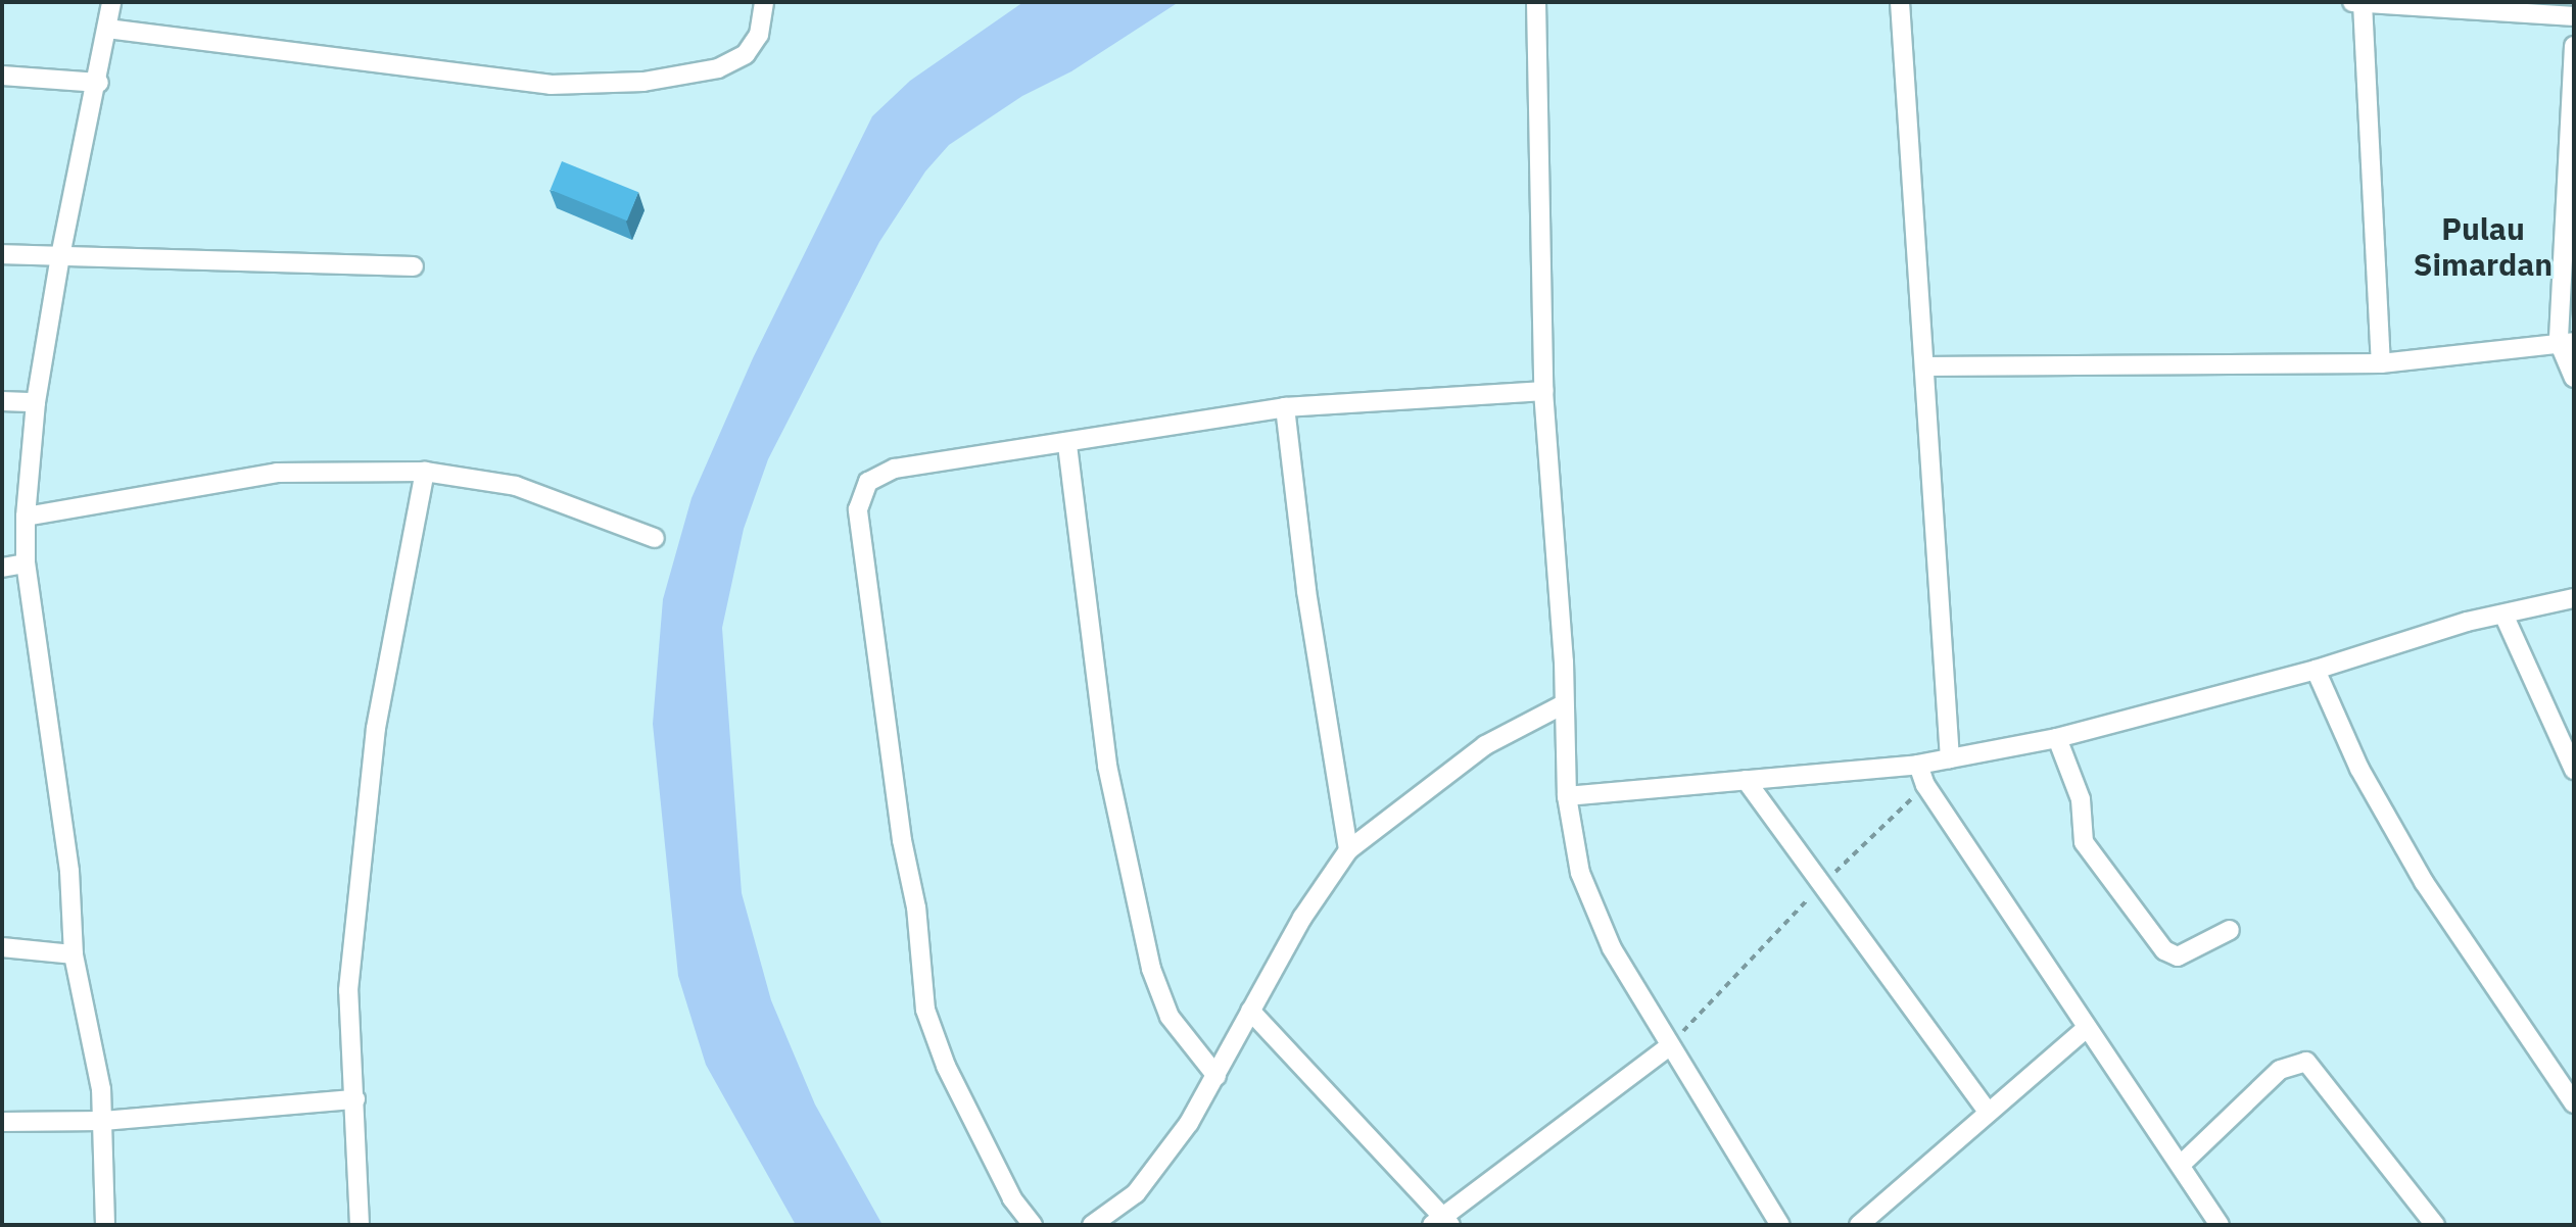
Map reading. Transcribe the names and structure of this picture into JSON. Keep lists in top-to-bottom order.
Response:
{
  "districts": ["Pulau Simardan"]
}
